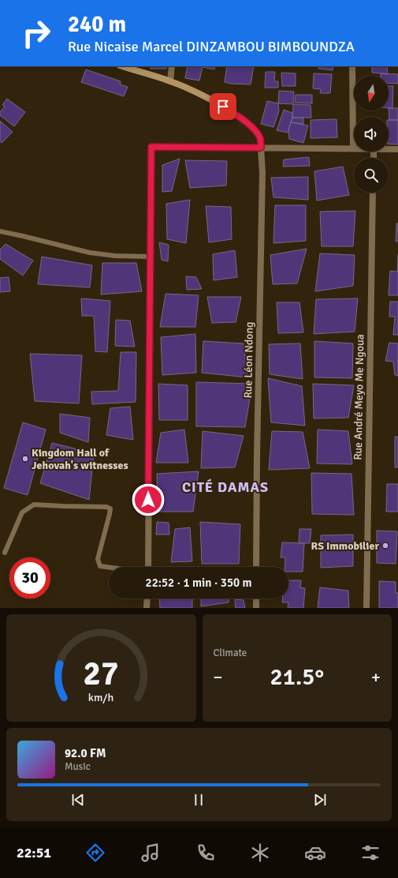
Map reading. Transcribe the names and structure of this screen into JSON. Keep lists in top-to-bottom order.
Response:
{
  "streets": {
    "street": ["Rue Léon Ndong", "Rue André Meyo Me Ngoua"]
  },
  "districts": ["CITÉ DAMAS"],
  "places": ["Kingdom Hall of Jehovah's witnesses", "RS Immobilier"],
  "north": "bottom",
  "page": {
    "turn": ["240 m", "Rue Nicaise Marcel DINZAMBOU BIMBOUNDZA"],
    "limit": "30",
    "trip": "22:52 · 1 min · 350 m",
    "tile": "Climate",
    "heat": ["−", "21.5°", "+"],
    "song": ["92.0 FM", "Music"],
    "tabs": "22:51",
    "gauge": ["27", "km/h"]
  }
}
